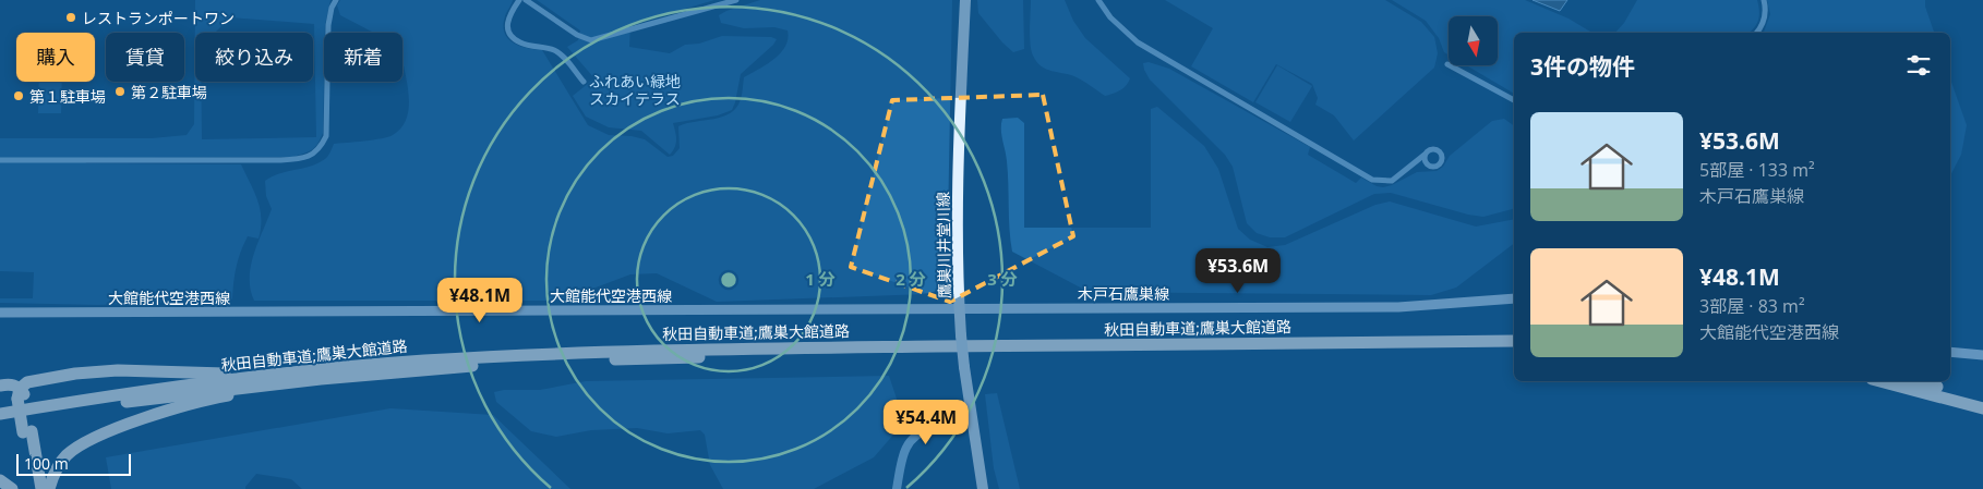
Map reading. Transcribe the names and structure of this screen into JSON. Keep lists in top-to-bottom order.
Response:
{
  "streets": {
    "highway": ["秋田自動車道;鷹巣大館道路"],
    "main road": ["鷹巣川井堂川線", "木戸石鷹巣線", "大館能代空港西線"]
  },
  "crossings": [
    ["鷹巣川井堂川線", "木戸石鷹巣線"],
    ["鷹巣川井堂川線", "大館能代空港西線"],
    ["木戸石鷹巣線", "大館能代空港西線"]
  ],
  "parks": ["ふれあい緑地 スカイテラス"],
  "places": ["レストランポートワン", "第２駐車場", "第１駐車場"],
  "scale_bar": "100 m",
  "north": "bottom",
  "page": {
    "chip": [
      "購入",
      "賃貸",
      "絞り込み",
      "新着"
    ],
    "heading": "3件の物件",
    "list": [
      {
        "name": "¥53.6M",
        "note": "5部屋 · 133 m² · 木戸石鷹巣線"
      },
      {
        "name": "¥48.1M",
        "note": "3部屋 · 83 m² · 大館能代空港西線"
      }
    ],
    "price": ["¥53.6M", "¥48.1M", "¥54.4M"],
    "scale": "100 m"
  },
  "rings": ["1 分", "2 分", "3 分"]
}
